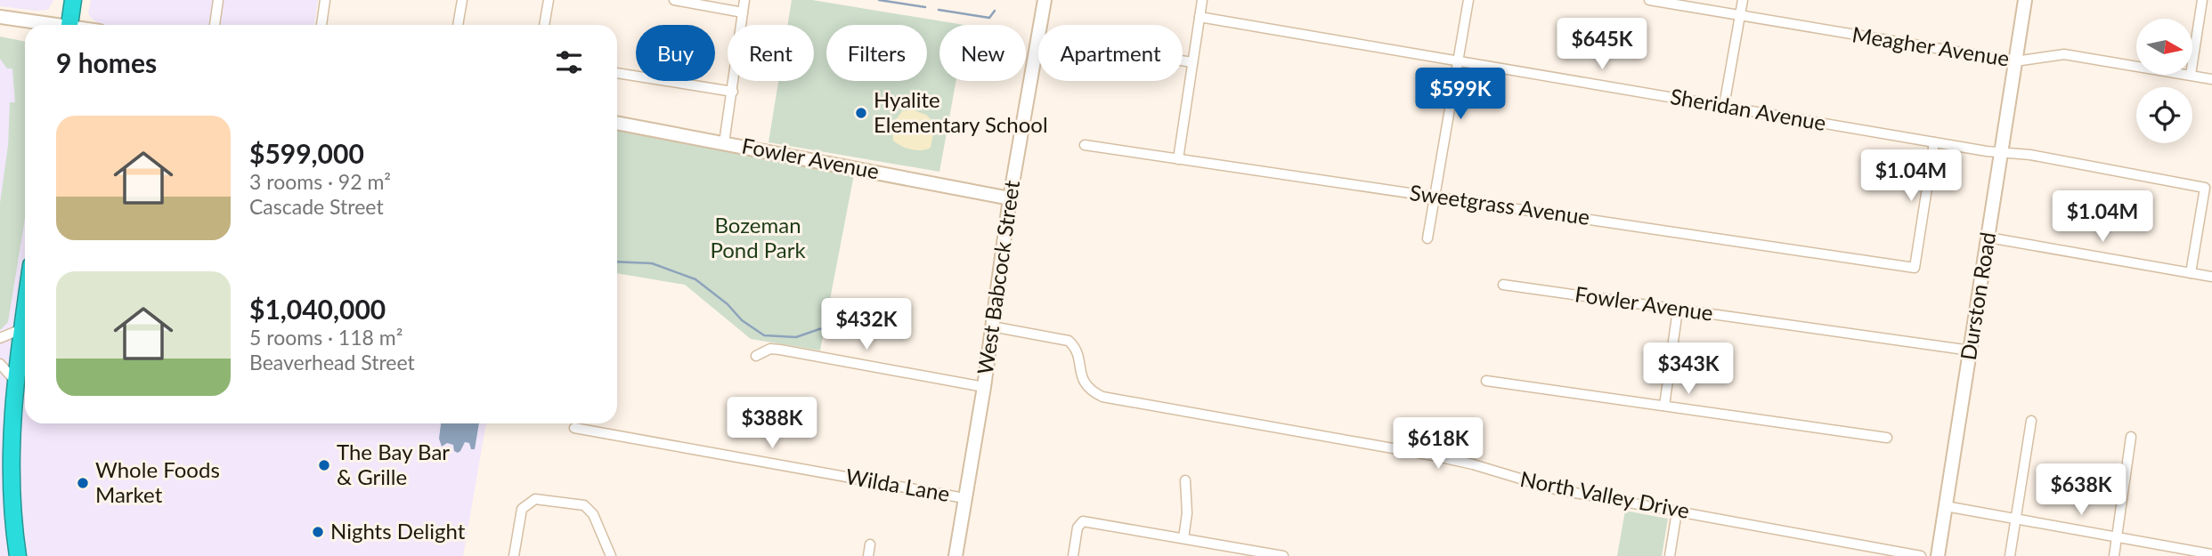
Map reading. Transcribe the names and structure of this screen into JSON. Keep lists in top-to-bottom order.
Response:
{
  "streets": {
    "street": [
      "Meagher Avenue",
      "Sheridan Avenue",
      "Fowler Avenue",
      "Sweetgrass Avenue",
      "West Babcock Street",
      "Durston Road",
      "Wilda Lane",
      "North Valley Drive"
    ]
  },
  "crossings": [
    ["Meagher Avenue", "Durston Road"],
    ["Sheridan Avenue", "Sweetgrass Avenue"],
    ["Sheridan Avenue", "Durston Road"],
    ["Fowler Avenue", "West Babcock Street"],
    ["Fowler Avenue", "Durston Road"],
    ["West Babcock Street", "Wilda Lane"],
    ["West Babcock Street", "North Valley Drive"]
  ],
  "parks": ["Bozeman Pond Park"],
  "places": [
    "Hyalite Elementary School",
    "The Bay Bar & Grille",
    "Whole Foods Market",
    "Nights Delight"
  ],
  "north": "right",
  "page": {
    "price": [
      "$645K",
      "$599K",
      "$1.04M",
      "$1.04M",
      "$432K",
      "$343K",
      "$388K",
      "$618K",
      "$638K"
    ],
    "chip": [
      "Buy",
      "Rent",
      "Filters",
      "New",
      "Apartment"
    ],
    "heading": "9 homes",
    "list": [
      {
        "name": "$599,000",
        "note": "3 rooms · 92 m² · Cascade Street"
      },
      {
        "name": "$1,040,000",
        "note": "5 rooms · 118 m² · Beaverhead Street"
      }
    ]
  }
}
